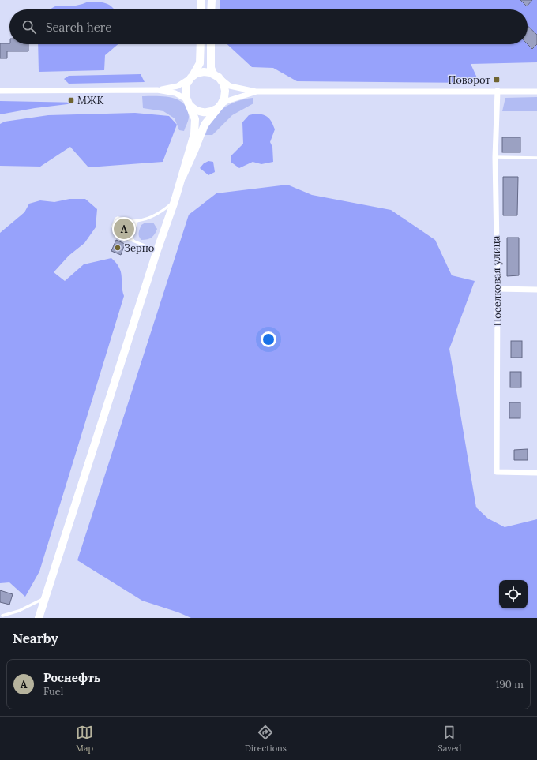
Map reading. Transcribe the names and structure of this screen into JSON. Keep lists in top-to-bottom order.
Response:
{
  "streets": {
    "street": ["Поселковая улица"]
  },
  "places": {
    "transit": ["Поворот", "МЖК"],
    "other": ["Зерно"]
  },
  "page": {
    "search": "Search here",
    "pins": "A",
    "heading": "Nearby",
    "list": [
      {
        "mark": "A",
        "name": "Роснефть",
        "note": "Fuel",
        "value": "190 m"
      }
    ],
    "nav": ["Map", "Directions", "Saved"]
  }
}
